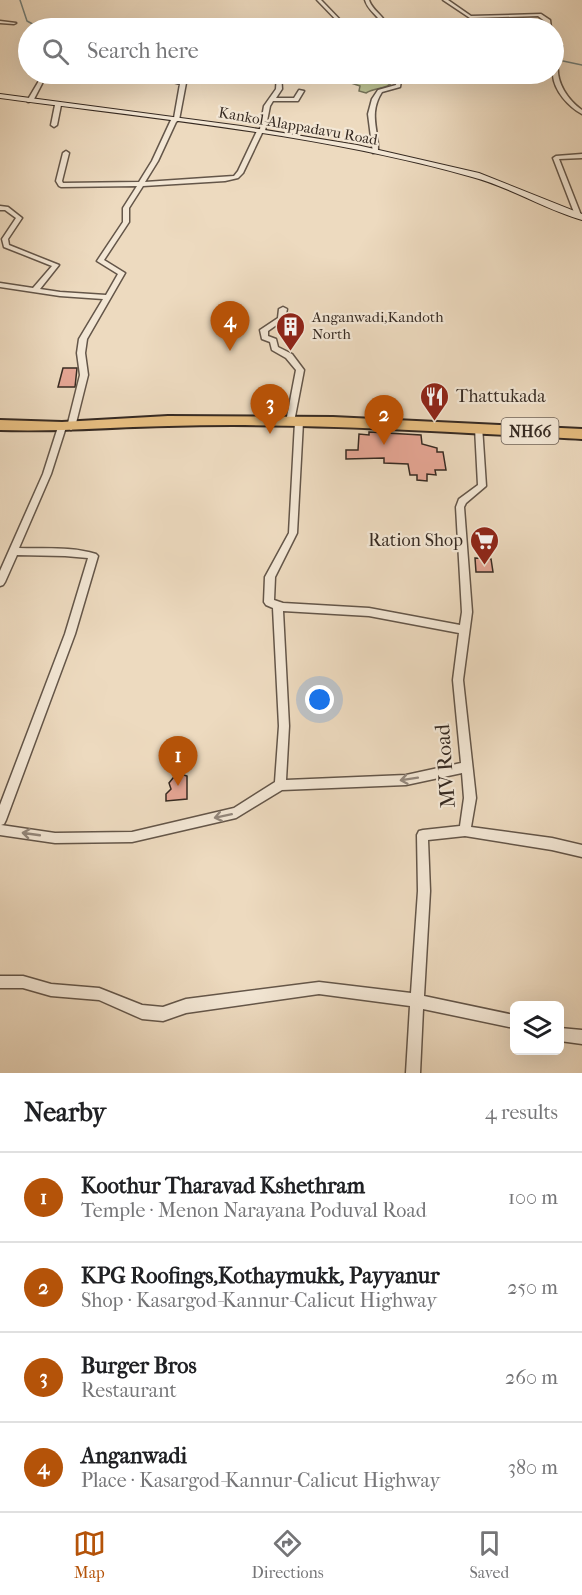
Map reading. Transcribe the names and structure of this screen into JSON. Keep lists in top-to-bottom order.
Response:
{
  "streets": {
    "highway": ["NH66"],
    "main road": ["Kankol-Alappadavu Road"],
    "street": ["MV Road"]
  },
  "crossings": [
    ["NH66", "MV Road"]
  ],
  "places": {
    "building": ["Anganwadi,Kandoth North"],
    "restaurant": ["Thattukada"],
    "supermarket": ["Ration Shop"]
  },
  "page": {
    "search": "Search here",
    "pins": [
      "4",
      "3",
      "2",
      "1"
    ],
    "heading": ["Nearby", "4 results"],
    "list": [
      {
        "mark": "1",
        "name": "Koothur Tharavad Kshethram",
        "note": "Temple · Menon Narayana Poduval Road",
        "value": "100 m"
      },
      {
        "mark": "2",
        "name": "KPG Roofings,Kothaymukk, Payyanur",
        "note": "Shop · Kasargod-Kannur-Calicut Highway",
        "value": "250 m"
      },
      {
        "mark": "3",
        "name": "Burger Bros",
        "note": "Restaurant",
        "value": "260 m"
      },
      {
        "mark": "4",
        "name": "Anganwadi",
        "note": "Place · Kasargod-Kannur-Calicut Highway",
        "value": "380 m"
      }
    ],
    "nav": ["Map", "Directions", "Saved"]
  }
}
